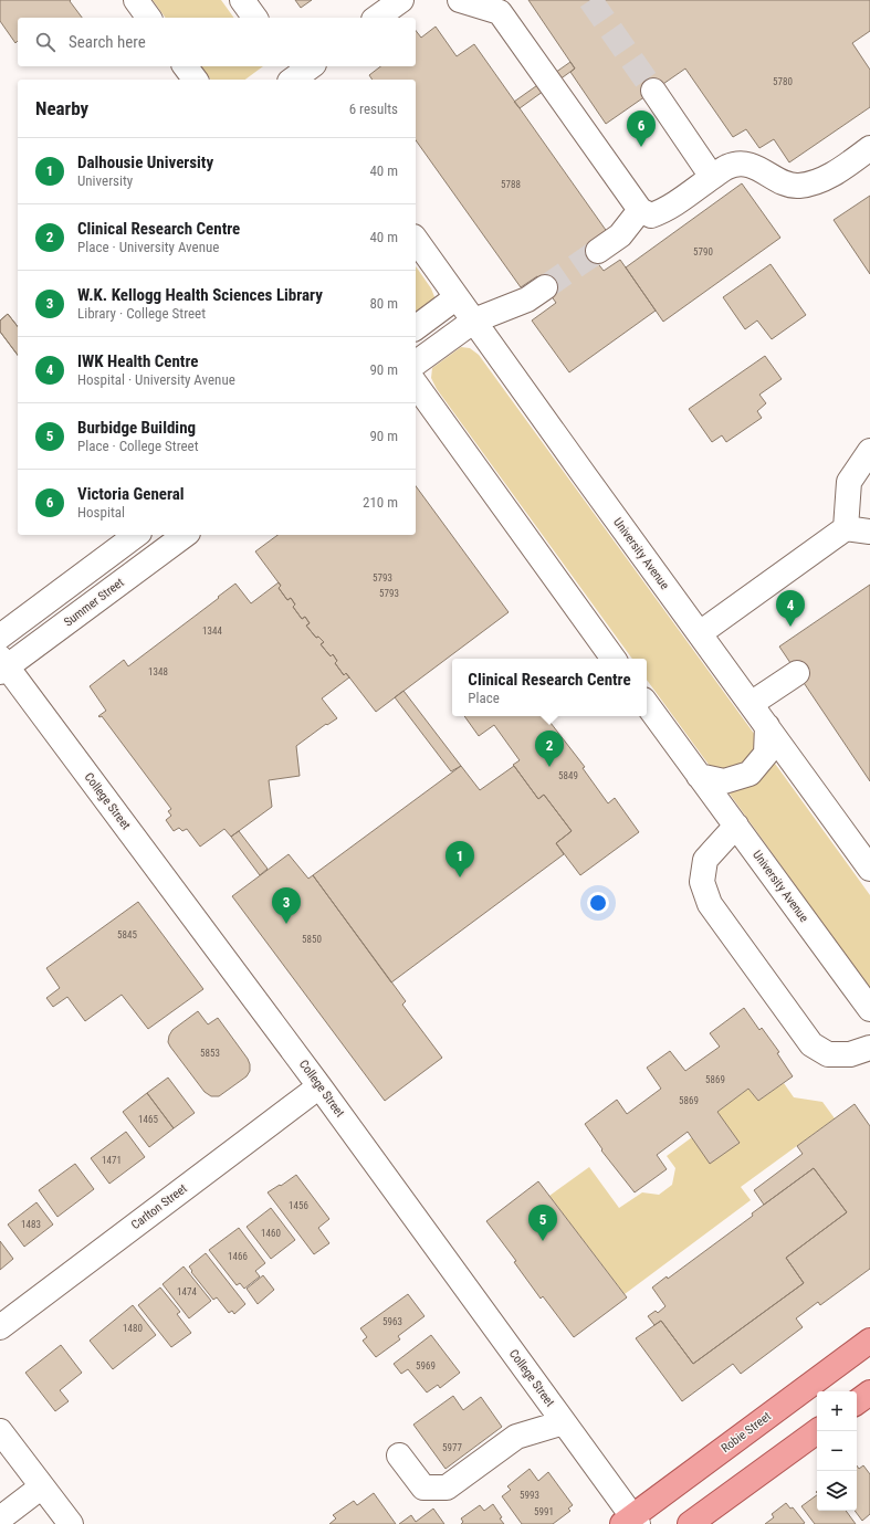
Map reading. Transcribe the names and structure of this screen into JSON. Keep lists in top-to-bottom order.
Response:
{
  "streets": {
    "main road": ["Robie Street"],
    "street": [
      "University Avenue",
      "Summer Street",
      "College Street",
      "Carlton Street"
    ]
  },
  "crossings": [
    ["Summer Street", "College Street"],
    ["College Street", "Carlton Street"],
    ["College Street", "Robie Street"]
  ],
  "house_numbers": [
    "5780",
    "5788",
    "5790",
    "5793",
    "5793",
    "1344",
    "1348",
    "5849",
    "5845",
    "5850",
    "5853",
    "5869",
    "5869",
    "1465",
    "1471",
    "1456",
    "1483",
    "1460",
    "1466",
    "1474",
    "5963",
    "1480",
    "5969",
    "5977",
    "5993",
    "5991"
  ],
  "page": {
    "search": "Search here",
    "heading": ["Nearby", "6 results"],
    "pins": [
      "6",
      "4",
      "2",
      "1",
      "3",
      "5"
    ],
    "list": [
      {
        "mark": "1",
        "name": "Dalhousie University",
        "note": "University",
        "value": "40 m"
      },
      {
        "mark": "2",
        "name": "Clinical Research Centre",
        "note": "Place · University Avenue",
        "value": "40 m"
      },
      {
        "mark": "3",
        "name": "W.K. Kellogg Health Sciences Library",
        "note": "Library · College Street",
        "value": "80 m"
      },
      {
        "mark": "4",
        "name": "IWK Health Centre",
        "note": "Hospital · University Avenue",
        "value": "90 m"
      },
      {
        "mark": "5",
        "name": "Burbidge Building",
        "note": "Place · College Street",
        "value": "90 m"
      },
      {
        "mark": "6",
        "name": "Victoria General",
        "note": "Hospital",
        "value": "210 m"
      }
    ],
    "popup": ["Clinical Research Centre", "Place"],
    "map_buttons": ["+", "−"]
  }
}
